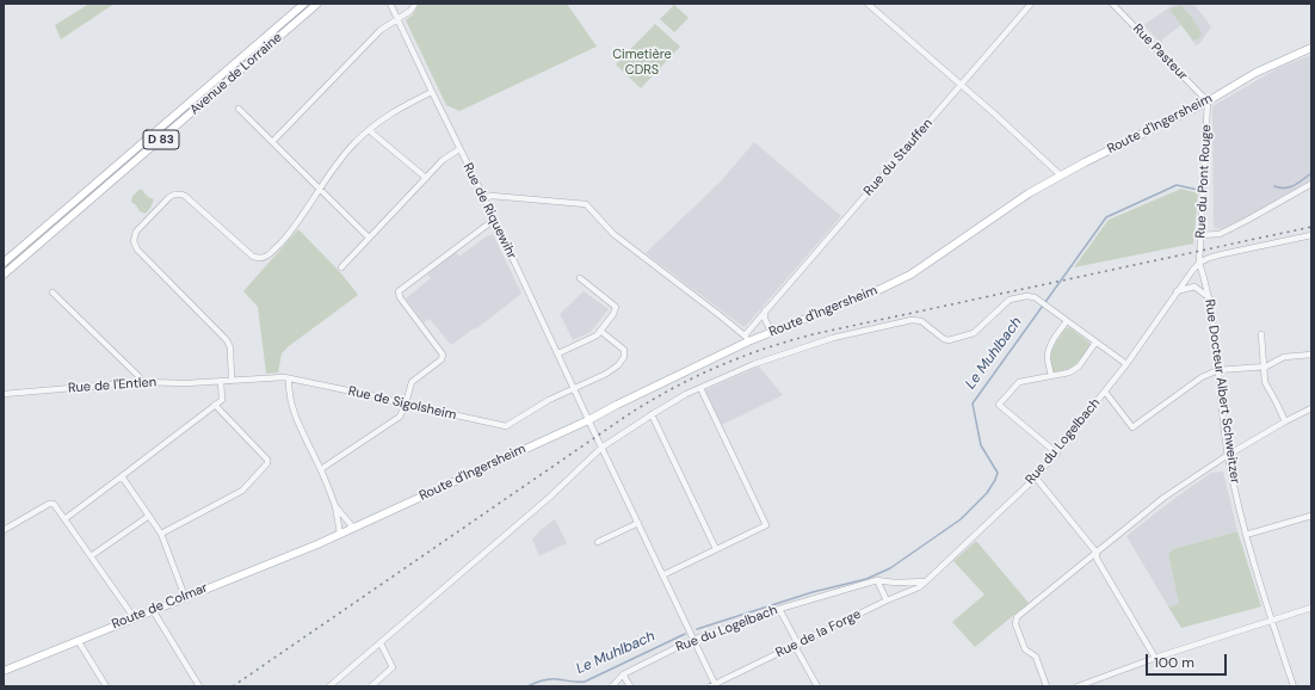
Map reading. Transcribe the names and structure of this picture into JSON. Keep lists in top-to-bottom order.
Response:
{
  "streets": {
    "main road": [
      "Avenue de Lorraine",
      "Route d'Ingersheim",
      "D 83",
      "Route de Colmar"
    ],
    "street": [
      "Rue Pasteur",
      "Rue du Stauffen",
      "Rue du Pont Rouge",
      "Rue de Riquewihr",
      "Rue de l'Entlen",
      "Rue Docteur Albert Schweitzer",
      "Rue de Sigolsheim",
      "Rue du Logelbach",
      "Rue de la Forge"
    ]
  },
  "crossings": [
    ["Rue Pasteur", "Route d'Ingersheim"],
    ["Rue Pasteur", "Rue du Pont Rouge"],
    ["Route d'Ingersheim", "Rue du Stauffen"],
    ["Route d'Ingersheim", "Rue du Pont Rouge"],
    ["Route d'Ingersheim", "Rue de Riquewihr"],
    ["Route d'Ingersheim", "Route de Colmar"],
    ["Rue du Pont Rouge", "Rue Docteur Albert Schweitzer"],
    ["Rue du Pont Rouge", "Rue du Logelbach"],
    ["Rue de Riquewihr", "Rue de Sigolsheim"],
    ["Rue de Riquewihr", "Rue du Logelbach"],
    ["Rue de Riquewihr", "Rue de la Forge"],
    ["Rue de l'Entlen", "Rue de Sigolsheim"],
    ["Rue Docteur Albert Schweitzer", "Rue du Logelbach"],
    ["Rue du Logelbach", "Rue de la Forge"]
  ],
  "water": ["Le Muhlbach"],
  "parks": ["Cimetière CDRS"],
  "scale_bar": "100 m"
}
